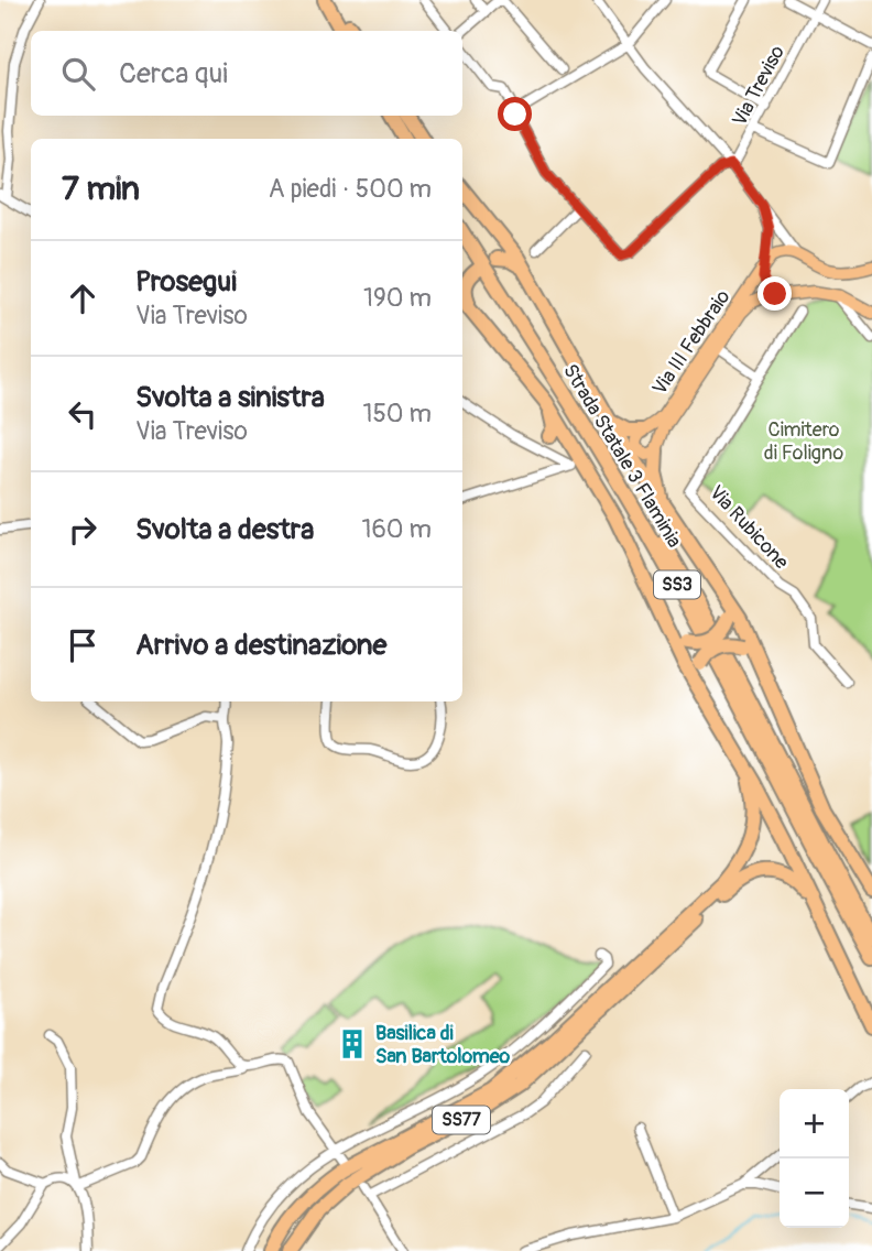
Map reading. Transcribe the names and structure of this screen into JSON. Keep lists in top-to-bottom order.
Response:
{
  "streets": {
    "highway": ["Strada Statale 3 Flaminia", "SS3", "SS77"],
    "main road": ["Via III Febbraio"],
    "street": ["Via Treviso", "Via Rubicone"]
  },
  "parks": ["Cimitero di Foligno"],
  "places": {
    "building": ["Basilica di San Bartolomeo"]
  },
  "page": {
    "search": "Cerca qui",
    "heading": ["7 min", "A piedi · 500 m"],
    "list": [
      ["Prosegui", "Via Treviso", "190 m"],
      ["Svolta a sinistra", "Via Treviso", "150 m"],
      ["Svolta a destra", "160 m"],
      "Arrivo a destinazione"
    ],
    "map_buttons": ["+", "−"]
  }
}
